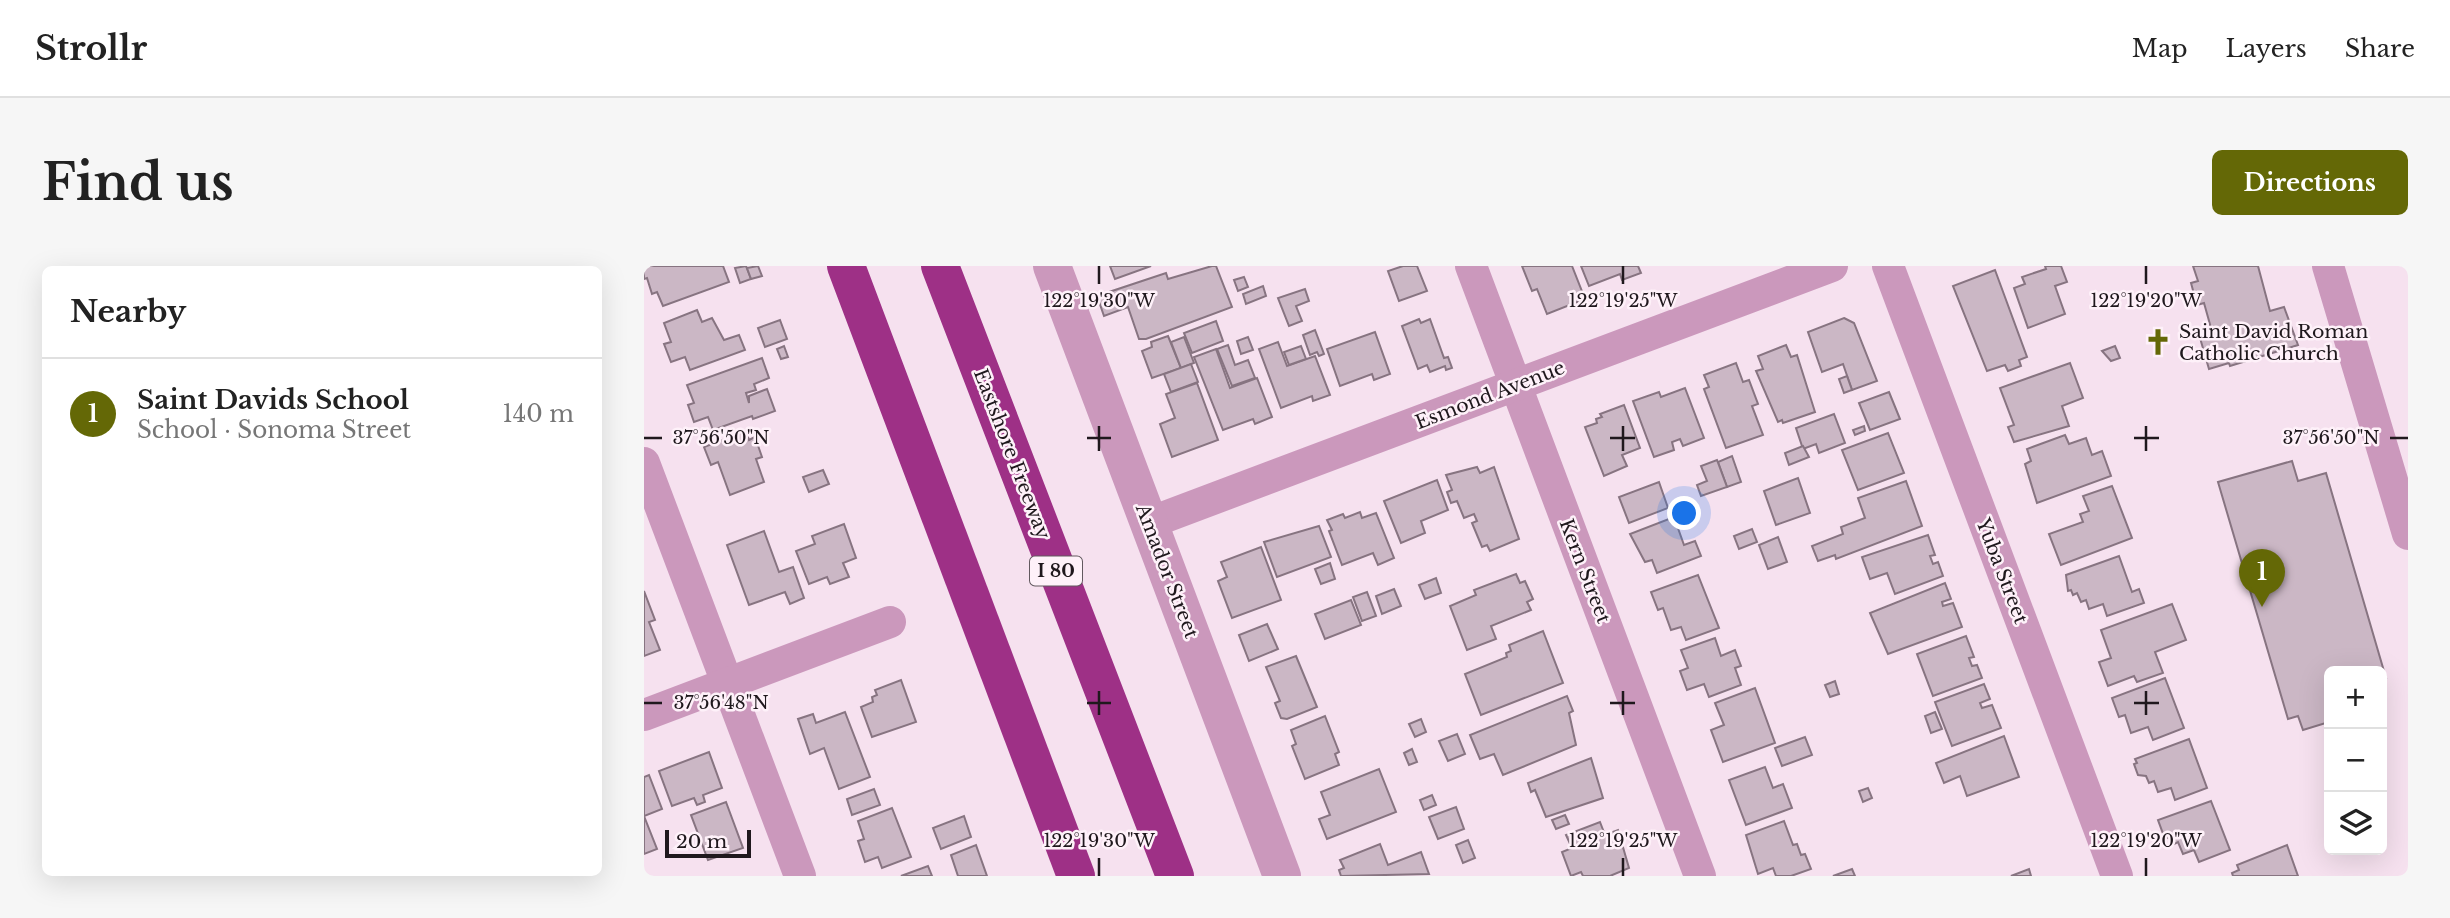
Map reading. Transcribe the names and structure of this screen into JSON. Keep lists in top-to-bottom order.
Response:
{
  "streets": {
    "highway": ["Eastshore Freeway", "I 80"],
    "street": [
      "Esmond Avenue",
      "Amador Street",
      "Kern Street",
      "Yuba Street"
    ]
  },
  "crossings": [
    ["Esmond Avenue", "Amador Street"],
    ["Esmond Avenue", "Kern Street"]
  ],
  "places": {
    "church": ["Saint David Roman Catholic Church"]
  },
  "scale_bar": "20 m",
  "page": {
    "header": "Strollr",
    "nav": ["Map", "Layers", "Share"],
    "buttons": "Directions",
    "title": "Find us",
    "heading": "Nearby",
    "list": [
      {
        "mark": "1",
        "name": "Saint Davids School",
        "note": "School · Sonoma Street",
        "value": "140 m"
      }
    ],
    "pins": "1",
    "map_buttons": ["+", "−"],
    "scale": "20 m"
  },
  "coordinates": [
    "122°19'30\"W",
    "122°19'25\"W",
    "122°19'20\"W",
    "37°56'50\"N",
    "37°56'48\"N"
  ]
}
